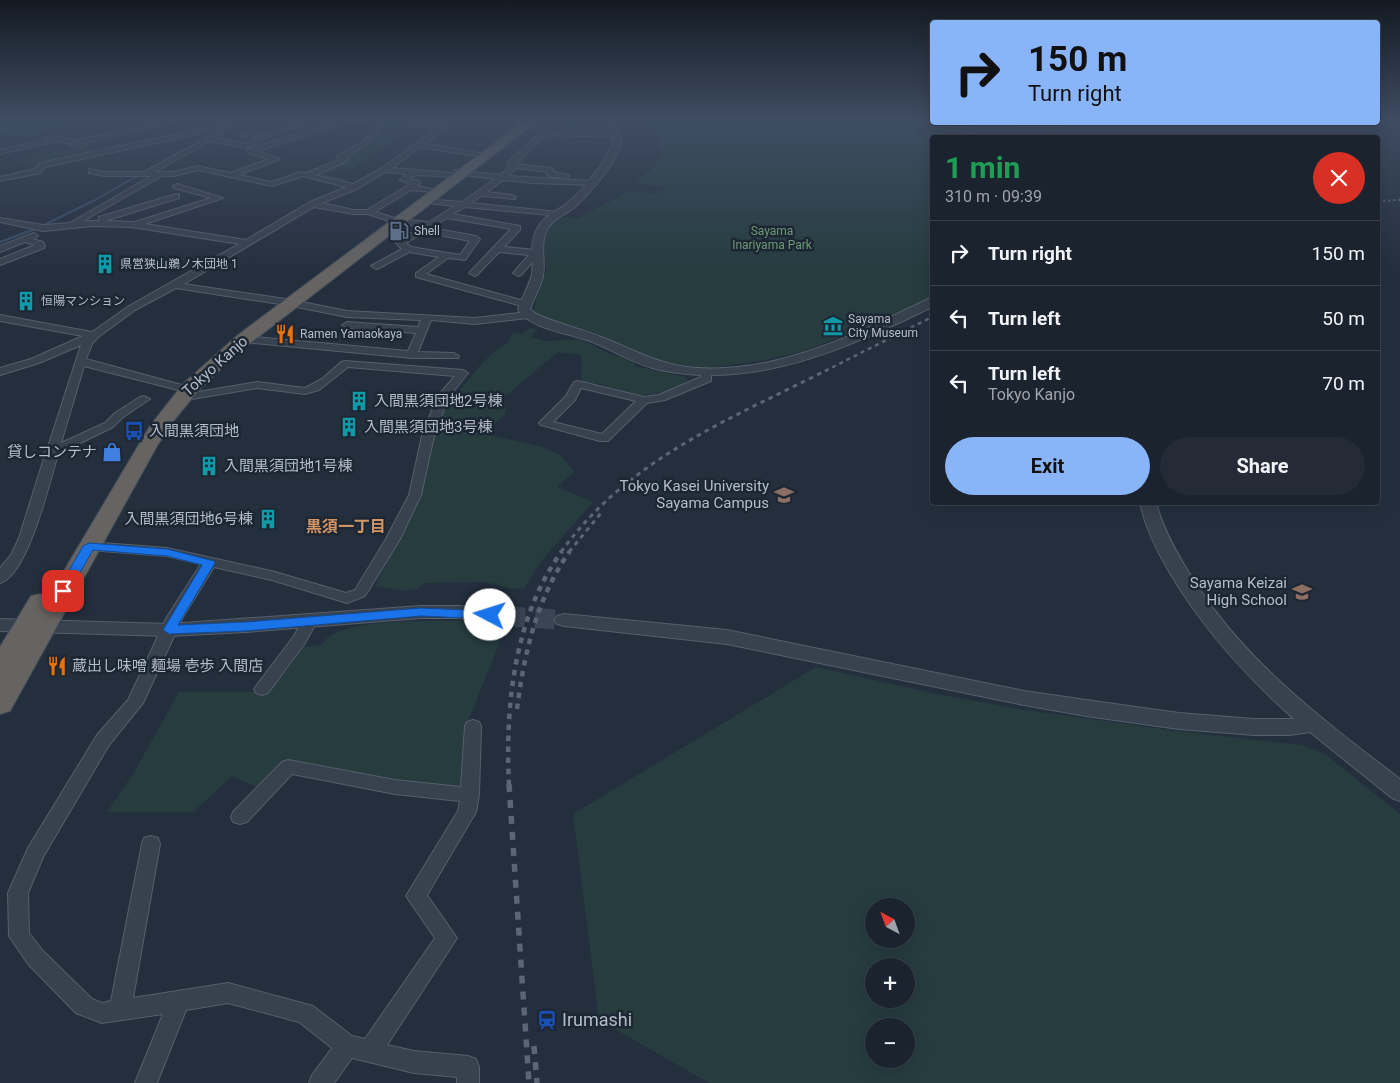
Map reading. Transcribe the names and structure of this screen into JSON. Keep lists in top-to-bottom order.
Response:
{
  "streets": {
    "highway": ["Tokyo Kanjo"]
  },
  "districts": ["黒須一丁目"],
  "parks": ["Sayama Inariyama Park"],
  "places": {
    "fuel station": ["Shell"],
    "building": [
      "県営狭山鵜ノ木団地 1",
      "恒陽マンション",
      "入間黒須団地2号棟",
      "入間黒須団地3号棟",
      "入間黒須団地1号棟",
      "入間黒須団地6号棟"
    ],
    "museum": ["Sayama City Museum"],
    "restaurant": ["Ramen Yamaokaya", "蔵出し味噌 麺場 壱歩 入間店"],
    "bus stop": ["入間黒須団地"],
    "shop": ["貸しコンテナ"],
    "school or university": ["Tokyo Kasei University Sayama Campus", "Sayama Keizai High School"],
    "station": ["Irumashi"]
  },
  "north": "top left",
  "page": {
    "turn": ["150 m", "Turn right"],
    "heading": ["1 min", "310 m · 09:39"],
    "list": [
      {
        "name": "Turn right",
        "value": "150 m"
      },
      {
        "name": "Turn left",
        "value": "50 m"
      },
      {
        "name": "Turn left",
        "note": "Tokyo Kanjo",
        "value": "70 m"
      }
    ],
    "buttons": ["Exit", "Share"],
    "map_buttons": ["+", "−"]
  }
}
